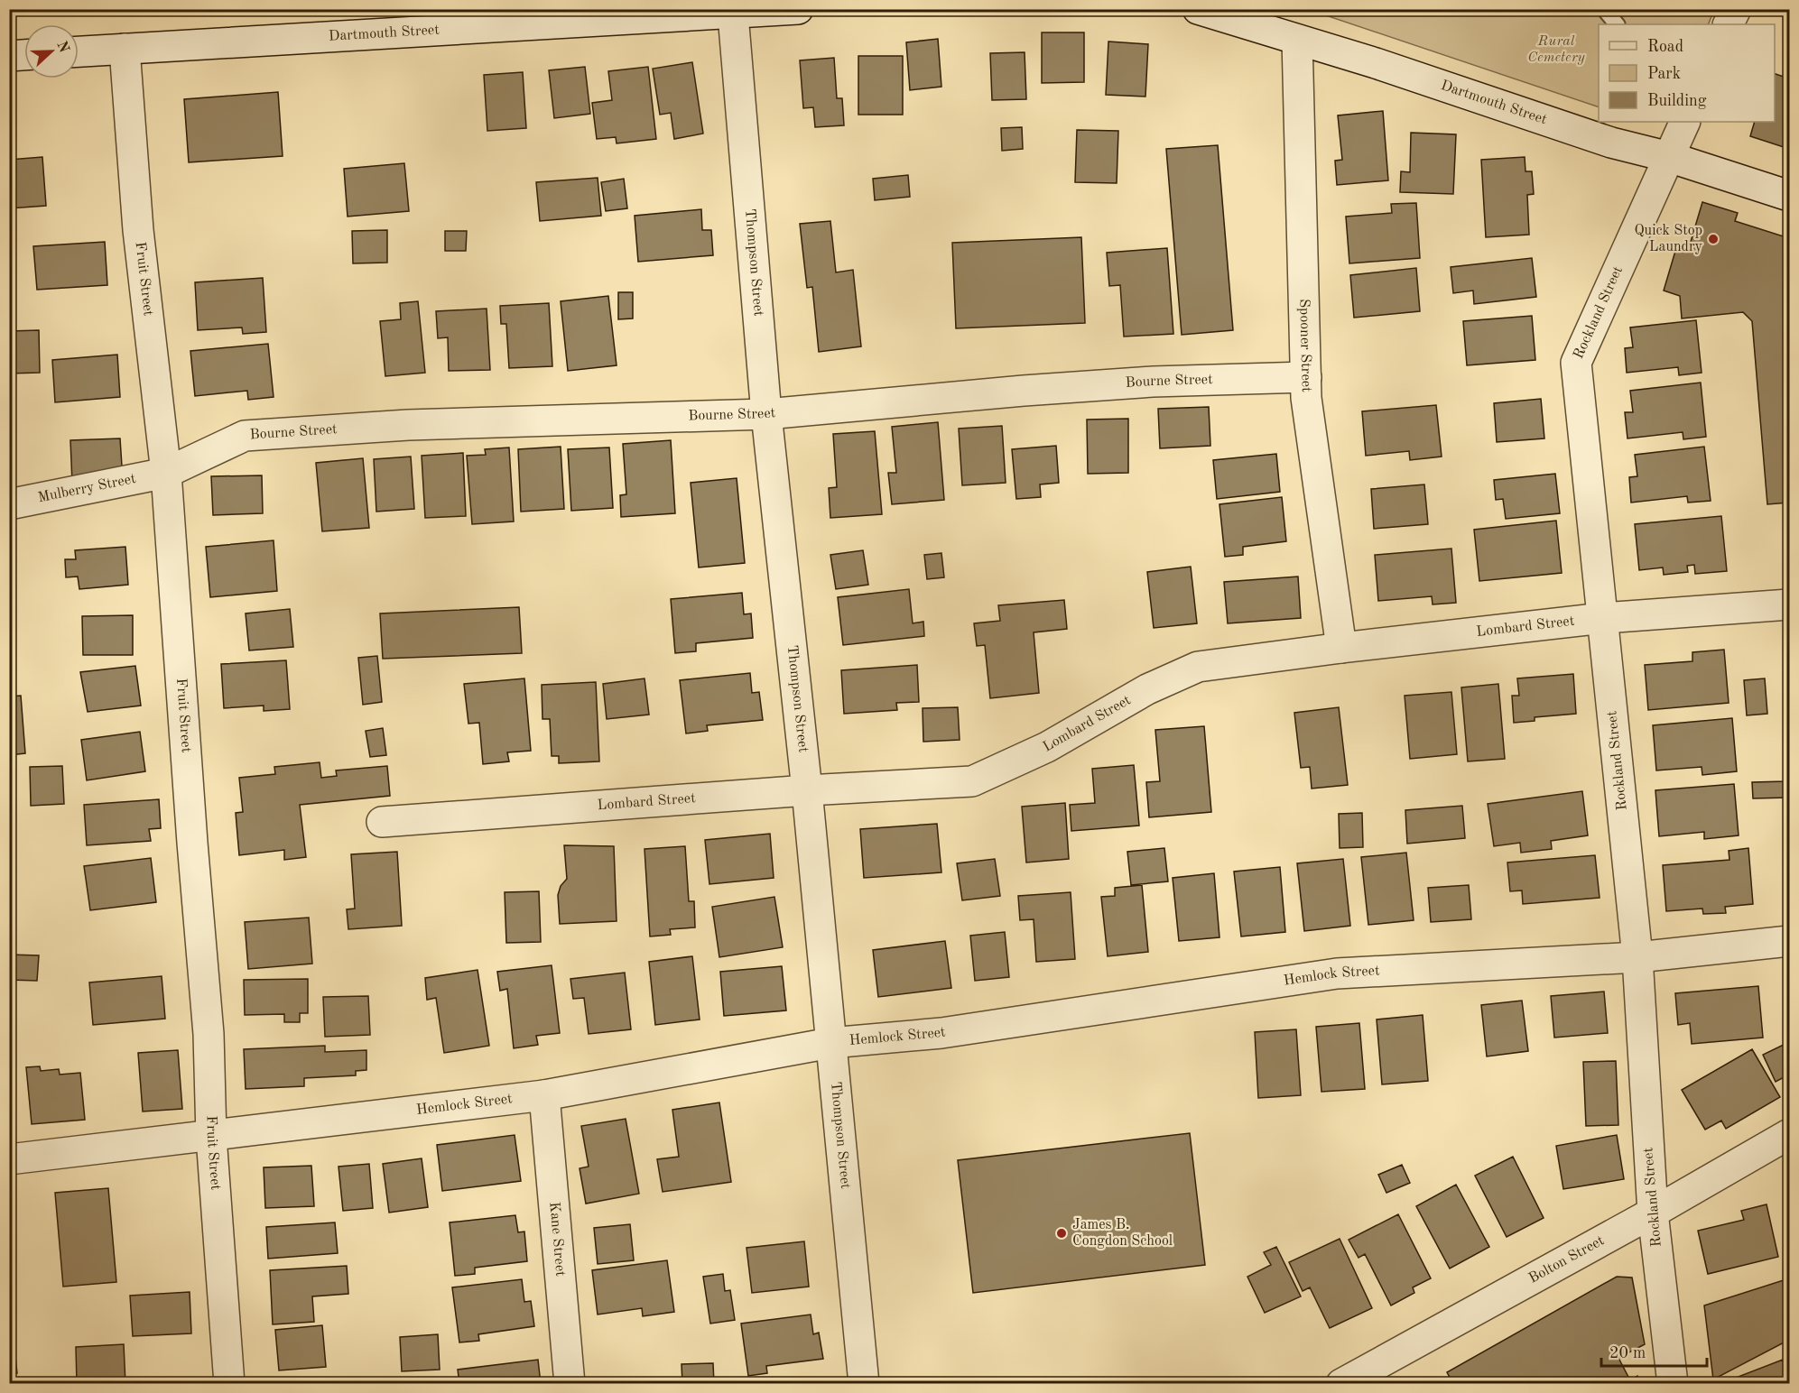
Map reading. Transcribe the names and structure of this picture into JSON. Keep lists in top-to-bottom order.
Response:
{
  "streets": {
    "street": [
      "Dartmouth Street",
      "Thompson Street",
      "Fruit Street",
      "Rockland Street",
      "Spooner Street",
      "Bourne Street",
      "Mulberry Street",
      "Lombard Street",
      "Hemlock Street",
      "Kane Street",
      "Bolton Street"
    ]
  },
  "crossings": [
    ["Dartmouth Street", "Thompson Street"],
    ["Dartmouth Street", "Fruit Street"],
    ["Dartmouth Street", "Rockland Street"],
    ["Dartmouth Street", "Spooner Street"],
    ["Thompson Street", "Bourne Street"],
    ["Thompson Street", "Lombard Street"],
    ["Thompson Street", "Hemlock Street"],
    ["Fruit Street", "Bourne Street"],
    ["Fruit Street", "Mulberry Street"],
    ["Fruit Street", "Hemlock Street"],
    ["Rockland Street", "Lombard Street"],
    ["Rockland Street", "Hemlock Street"],
    ["Rockland Street", "Bolton Street"],
    ["Spooner Street", "Bourne Street"],
    ["Spooner Street", "Lombard Street"],
    ["Bourne Street", "Mulberry Street"],
    ["Hemlock Street", "Kane Street"]
  ],
  "parks": ["Rural Cemetery"],
  "places": ["Quick Stop Laundry", "James B. Congdon School"],
  "legend": ["Road", "Park", "Building"],
  "scale_bar": "20 m",
  "north": "right"
}
